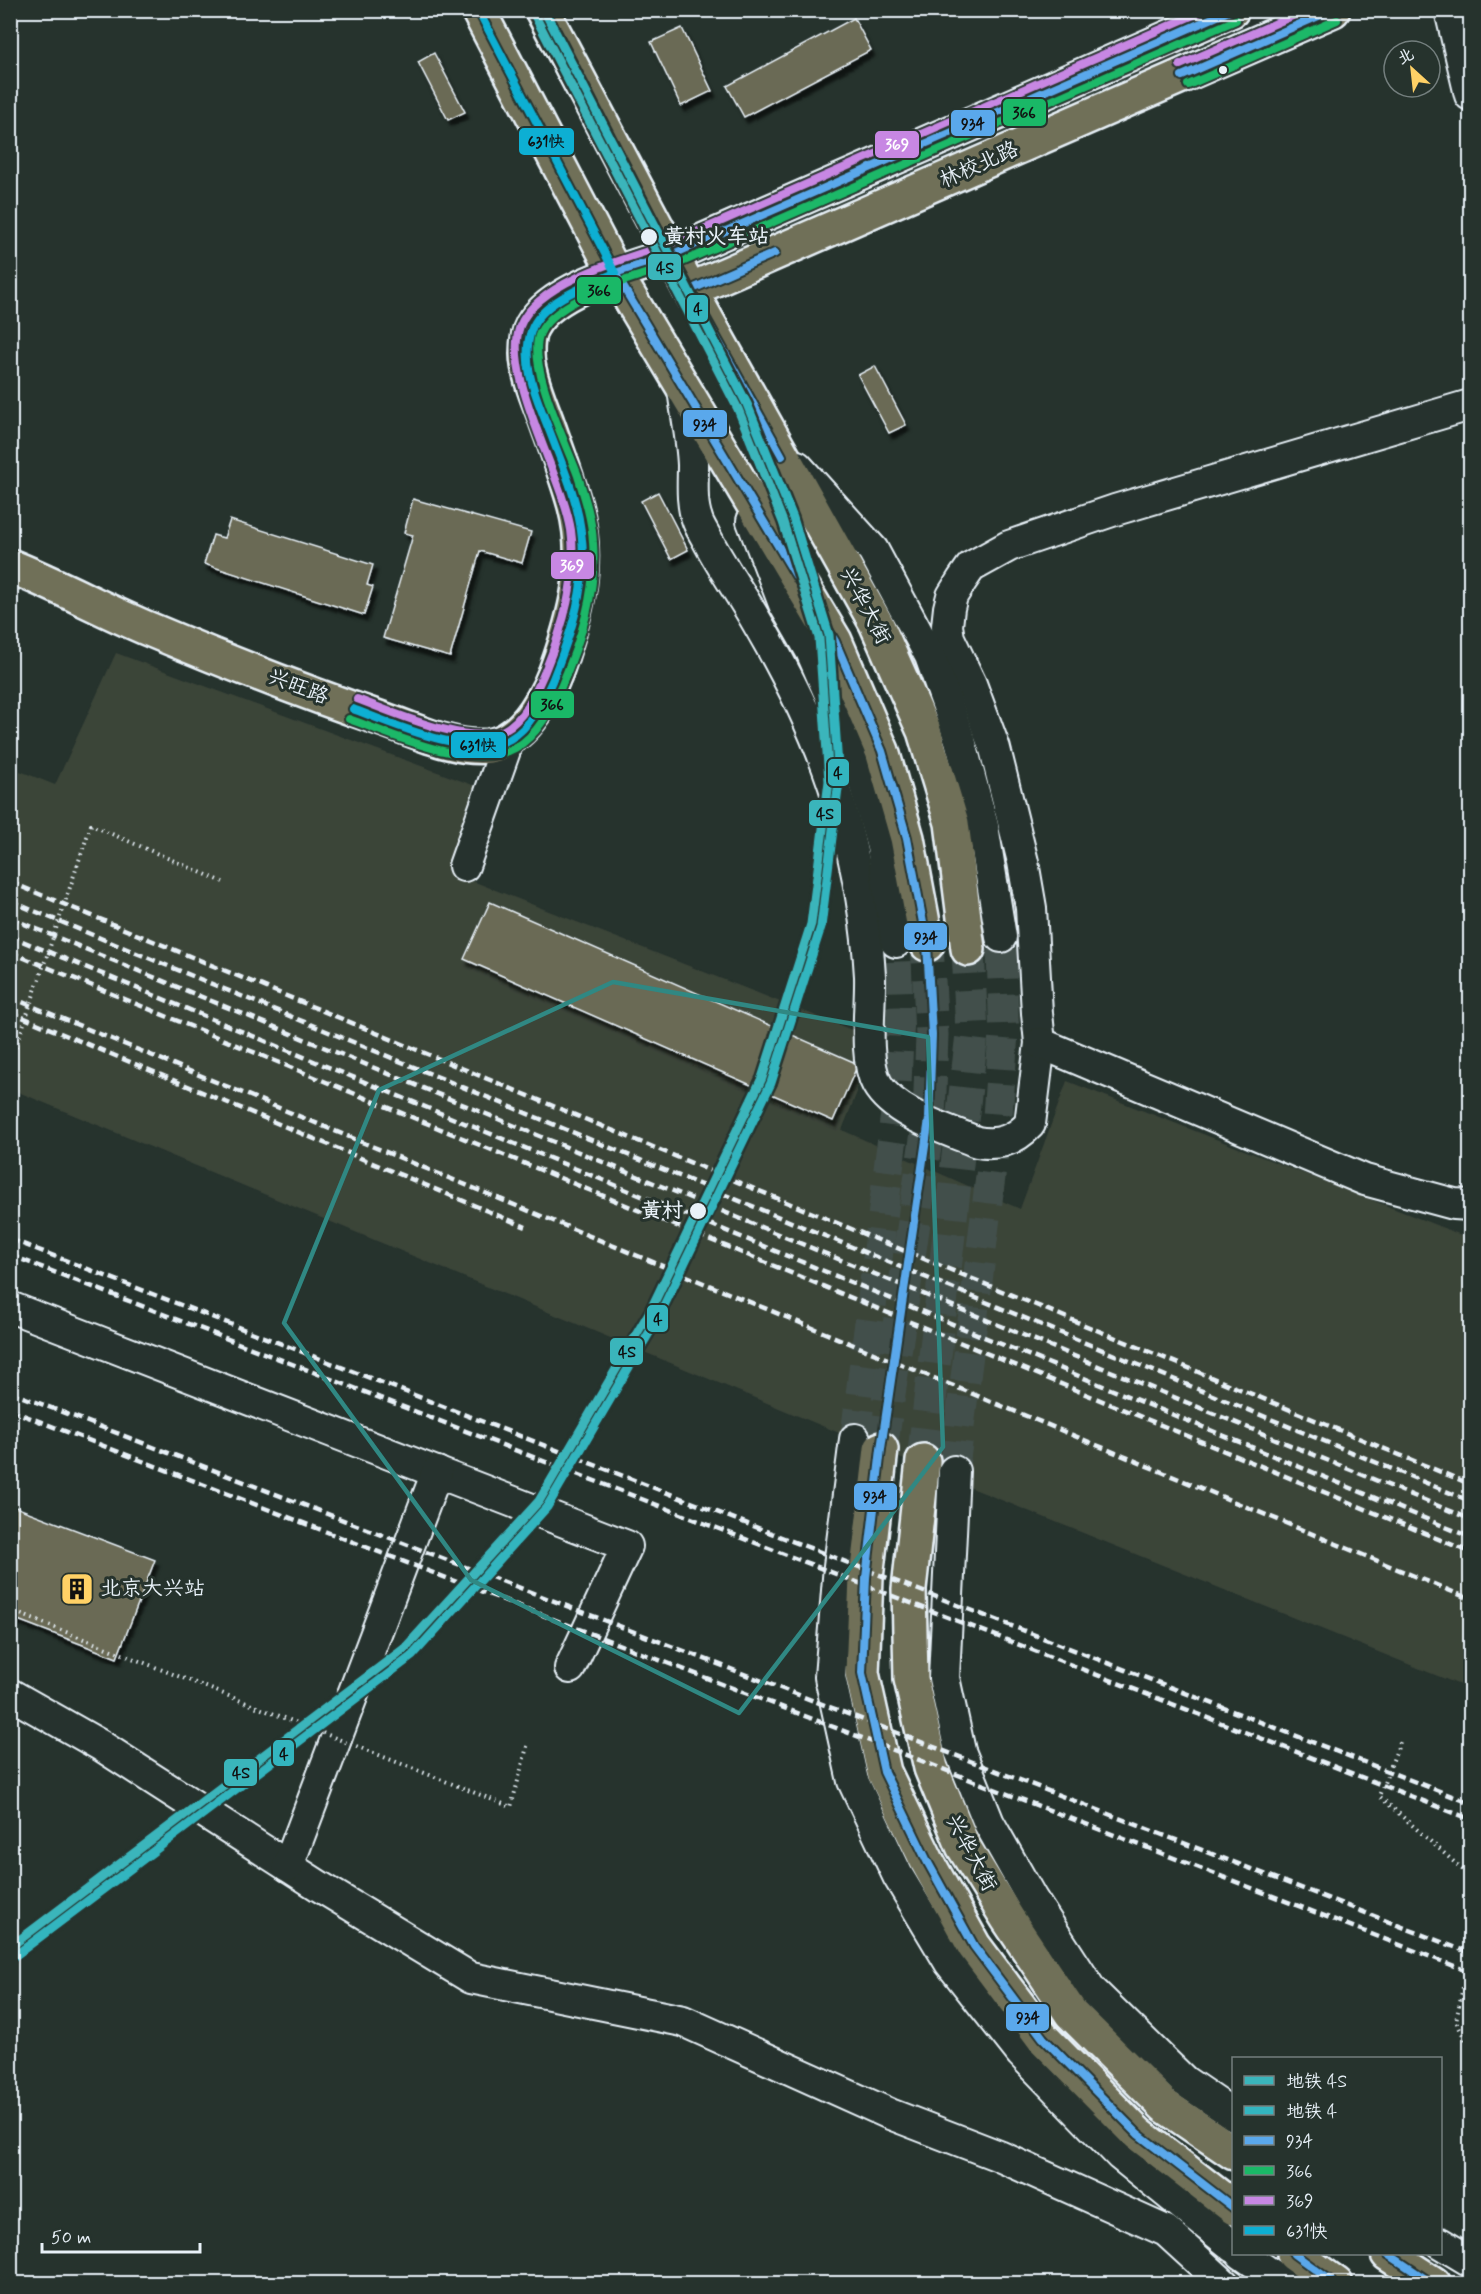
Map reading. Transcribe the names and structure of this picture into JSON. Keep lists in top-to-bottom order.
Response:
{
  "streets": {
    "main road": ["林校北路", "兴华大街", "兴旺路"]
  },
  "crossings": [
    ["林校北路", "兴华大街"],
    ["林校北路", "兴旺路"]
  ],
  "places": {
    "other": ["黄村火车站", "黄村"],
    "building": ["北京大兴站"]
  },
  "lines": [
    "metro line 4S",
    "metro line 4",
    "transit line 934",
    "transit line 369",
    "transit line 631快",
    "transit line 366"
  ],
  "legend": [
    "地铁 4S",
    "地铁 4",
    "934",
    "366",
    "369",
    "631快"
  ],
  "scale_bar": "50 m",
  "north": "top left"
}
